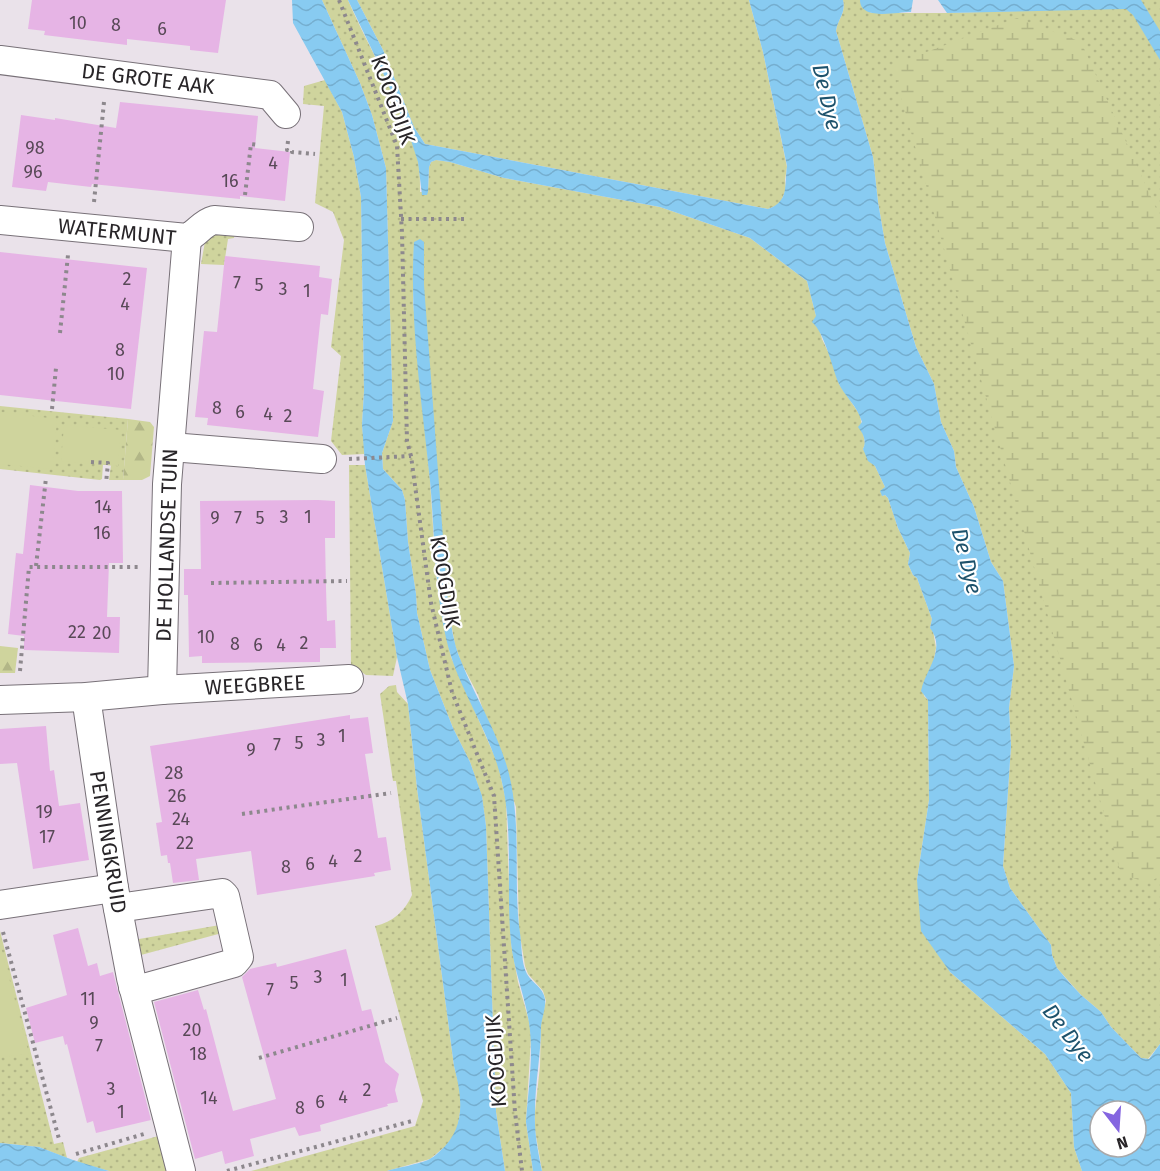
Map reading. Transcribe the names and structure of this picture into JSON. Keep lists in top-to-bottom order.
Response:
{
  "streets": {
    "street": [
      "DE GROTE AAK",
      "WATERMUNT",
      "DE HOLLANDSE TUIN",
      "WEEGBREE",
      "PENNINGKRUID"
    ],
    "path": ["KOOGDIJK"]
  },
  "crossings": [
    ["WATERMUNT", "DE HOLLANDSE TUIN"],
    ["DE HOLLANDSE TUIN", "WEEGBREE"]
  ],
  "water": ["De Dye"],
  "house_numbers": [
    "10",
    "8",
    "6",
    "98",
    "4",
    "96",
    "16",
    "2",
    "7",
    "5",
    "3",
    "1",
    "4",
    "8",
    "10",
    "8",
    "6",
    "4",
    "2",
    "14",
    "3",
    "1",
    "9",
    "7",
    "5",
    "16",
    "22",
    "20",
    "10",
    "2",
    "8",
    "6",
    "4",
    "1",
    "3",
    "5",
    "7",
    "9",
    "28",
    "26",
    "19",
    "24",
    "17",
    "22",
    "2",
    "4",
    "6",
    "8",
    "3",
    "1",
    "5",
    "7",
    "11",
    "9",
    "20",
    "7",
    "18",
    "3",
    "2",
    "4",
    "14",
    "6",
    "8",
    "1"
  ],
  "north": "bottom"
}
